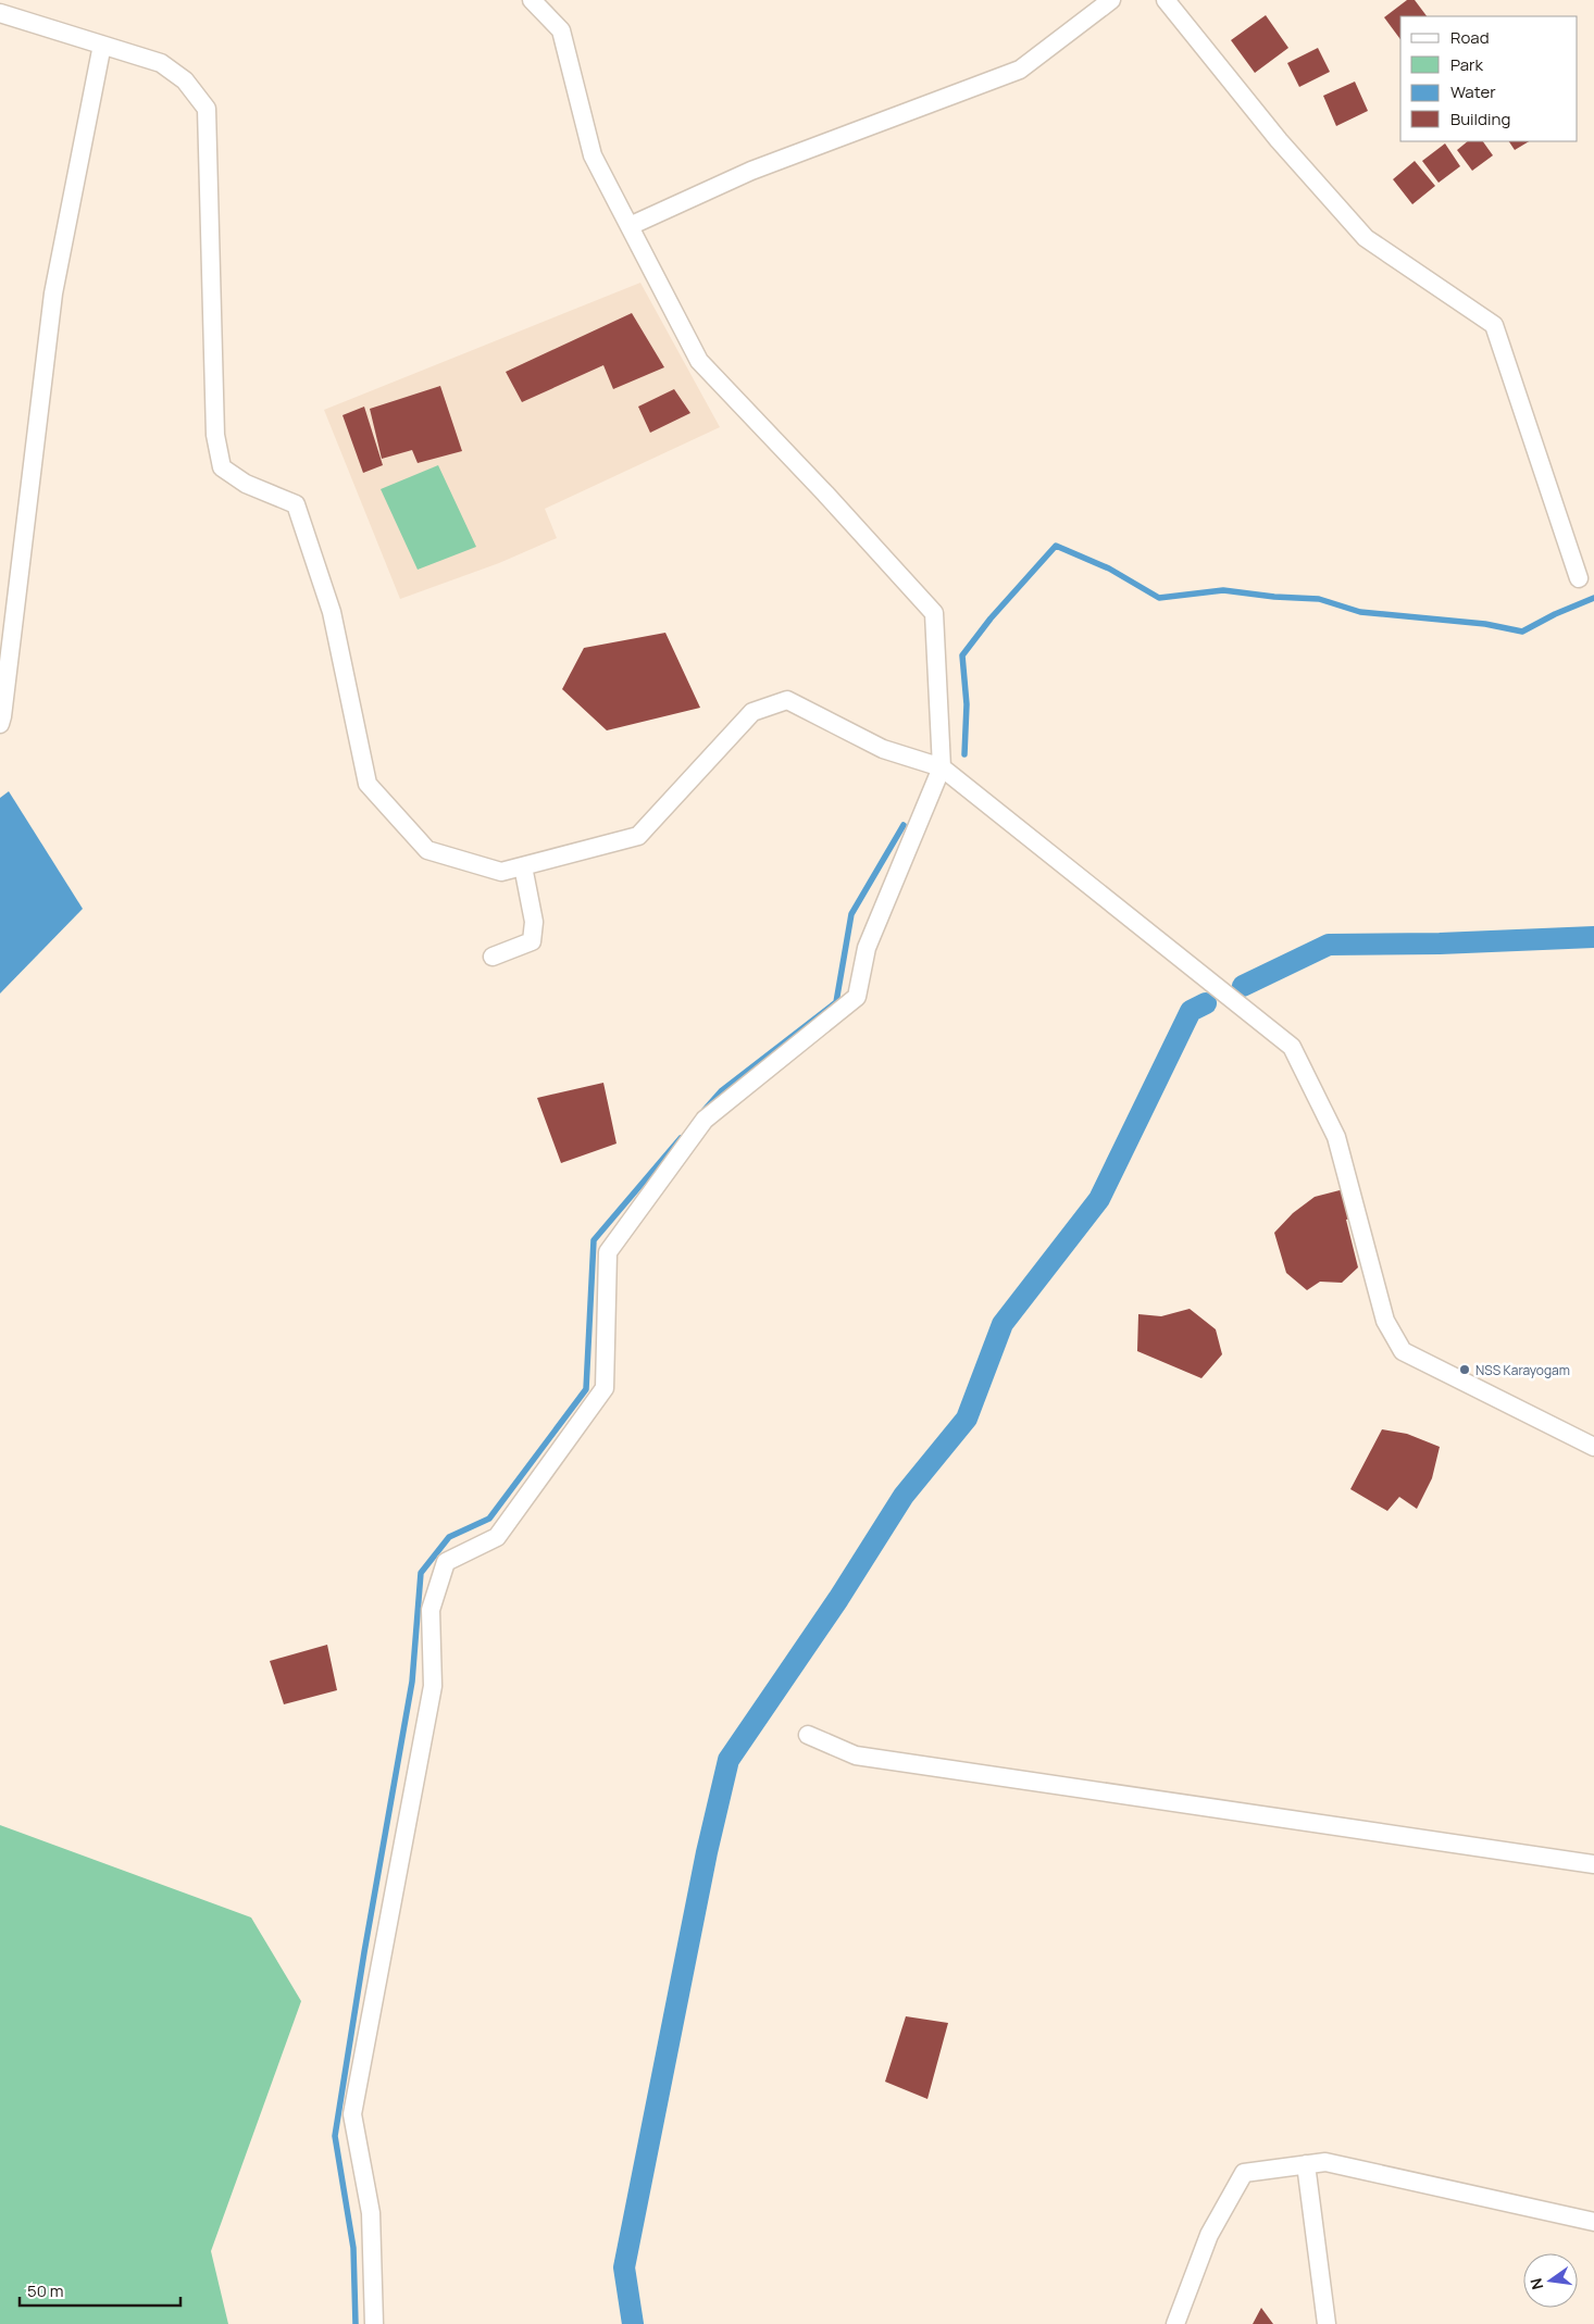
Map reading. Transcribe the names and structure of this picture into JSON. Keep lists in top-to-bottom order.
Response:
{
  "places": ["NSS Karayogam"],
  "legend": [
    "Road",
    "Park",
    "Water",
    "Building"
  ],
  "scale_bar": "50 m",
  "north": "left"
}
